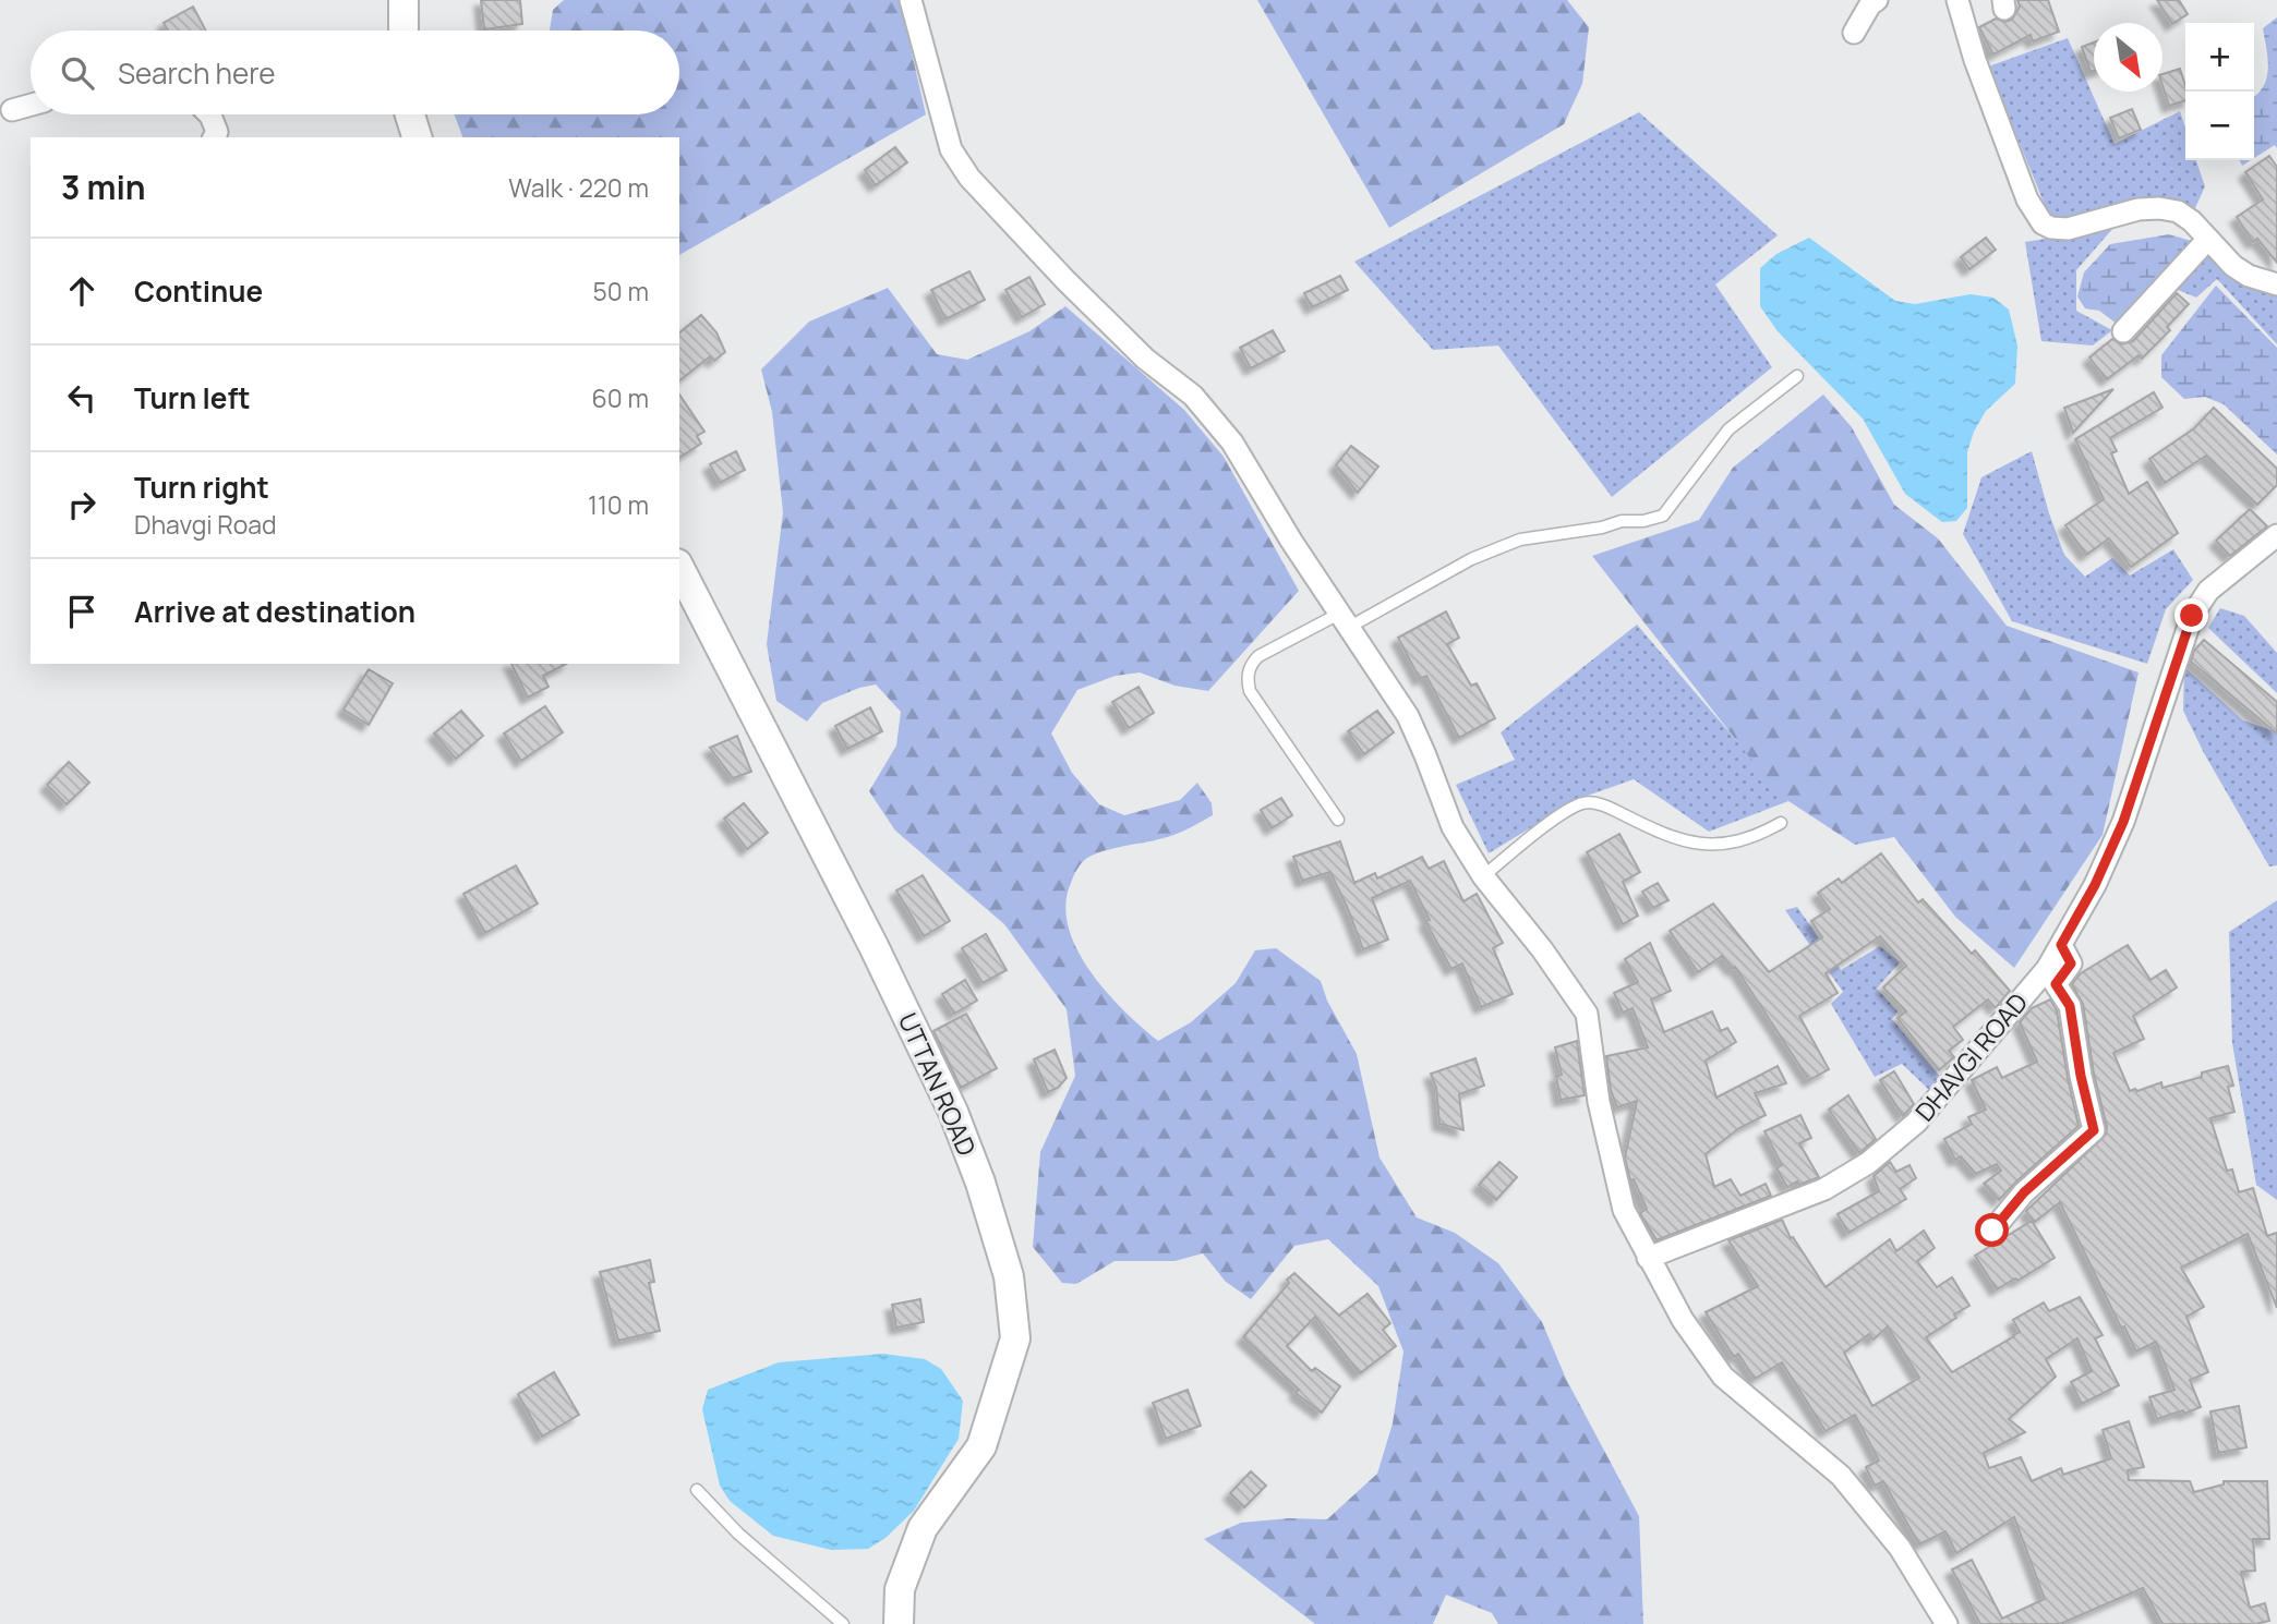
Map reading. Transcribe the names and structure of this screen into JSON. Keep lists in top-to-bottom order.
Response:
{
  "streets": {
    "main road": ["UTTAN ROAD"],
    "street": ["DHAVGI ROAD"]
  },
  "north": "bottom right",
  "page": {
    "map_buttons": ["+", "−"],
    "search": "Search here",
    "heading": ["3 min", "Walk · 220 m"],
    "list": [
      ["Continue", "50 m"],
      ["Turn left", "60 m"],
      ["Turn right", "Dhavgi Road", "110 m"],
      "Arrive at destination"
    ]
  }
}
